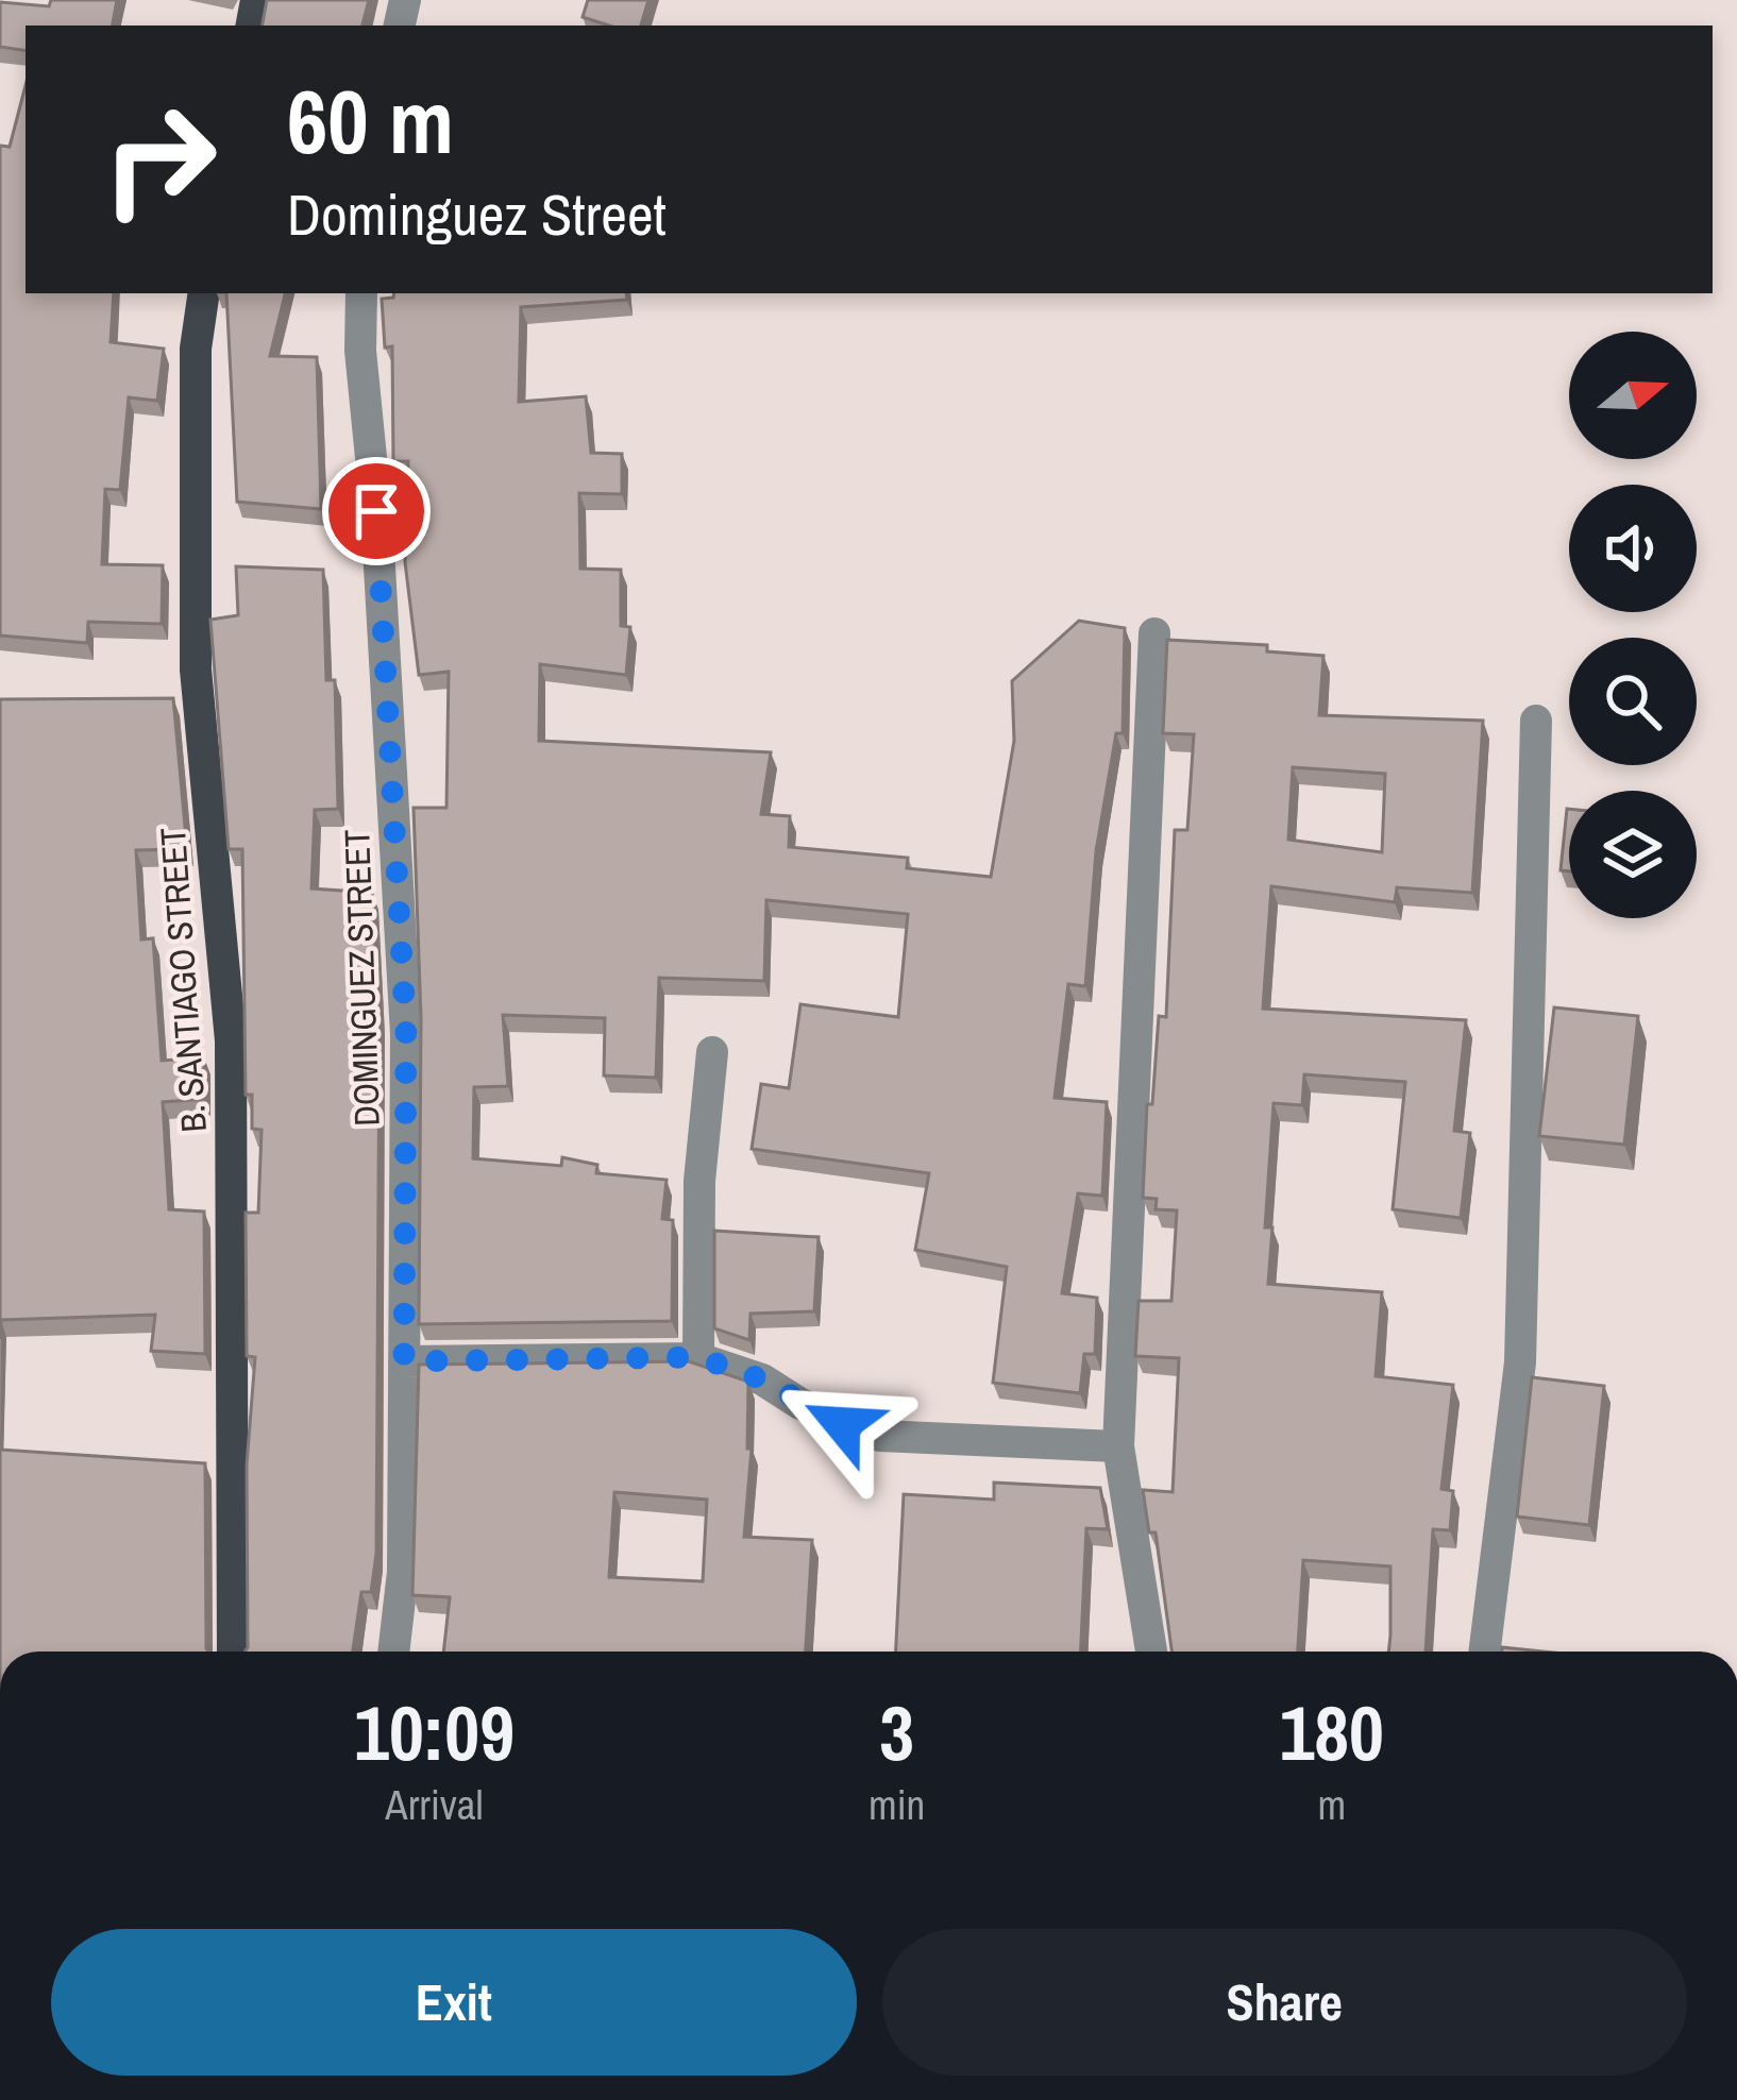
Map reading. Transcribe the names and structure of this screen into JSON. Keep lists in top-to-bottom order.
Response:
{
  "streets": {
    "main road": ["B. SANTIAGO STREET"],
    "street": ["DOMINGUEZ STREET"]
  },
  "north": "right",
  "page": {
    "turn": ["60 m", "Dominguez Street"],
    "eta": [
      "10:09",
      "Arrival",
      "3",
      "min",
      "180",
      "m"
    ],
    "buttons": ["Exit", "Share"]
  }
}
